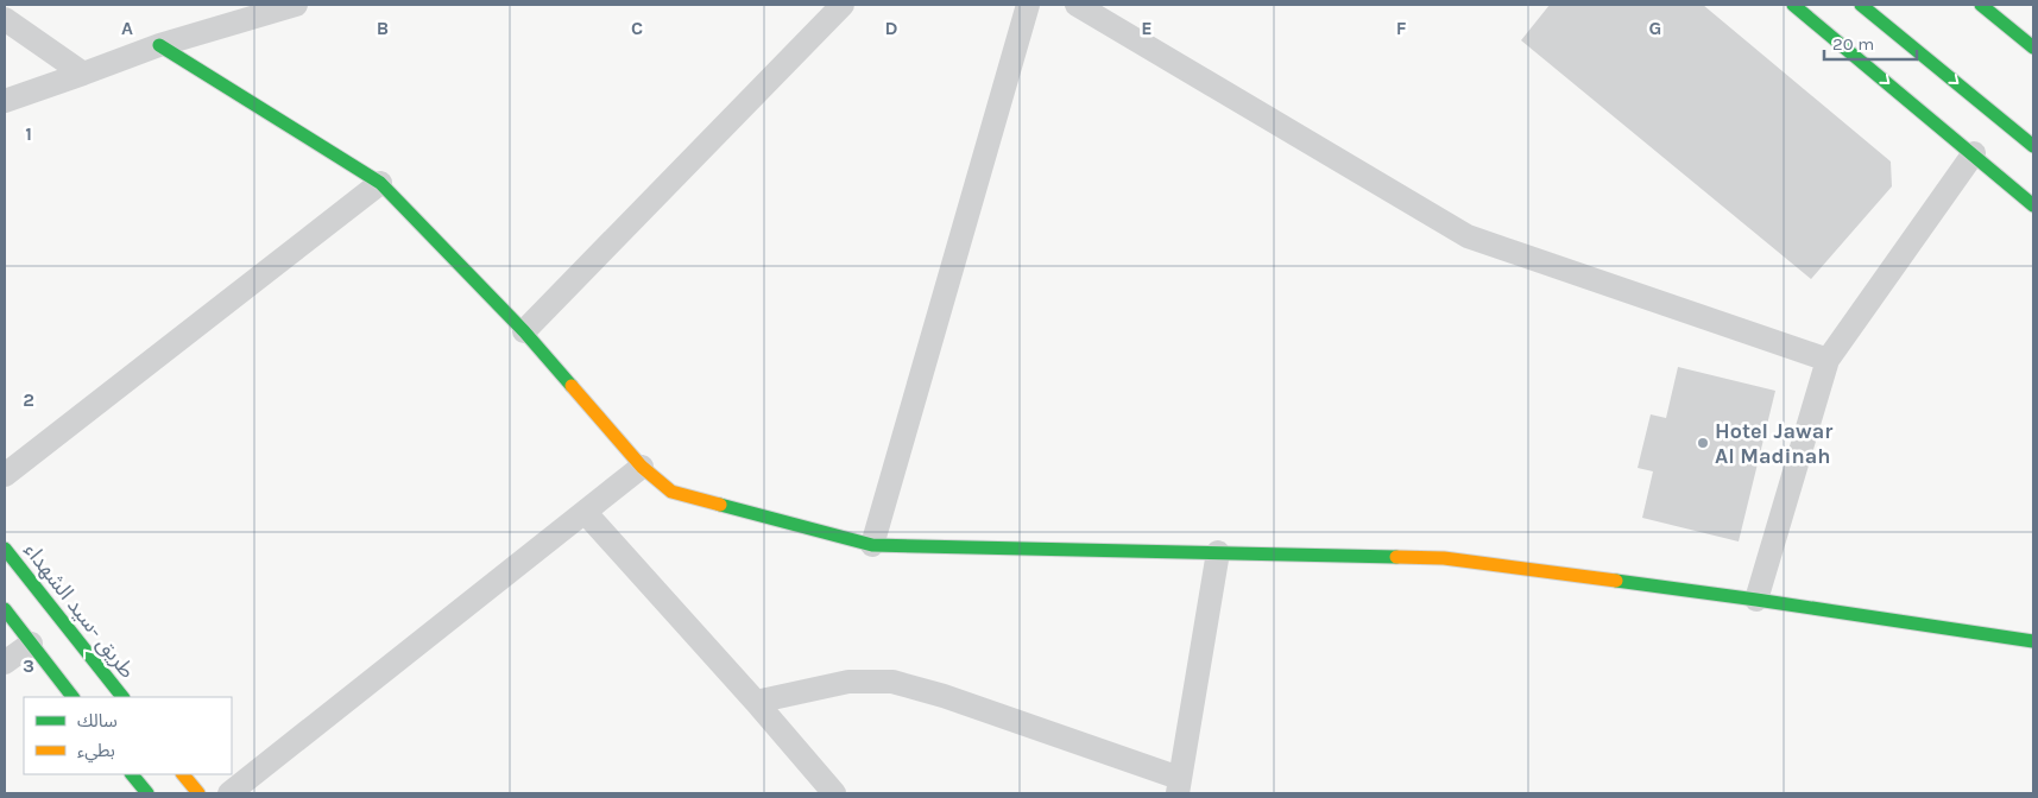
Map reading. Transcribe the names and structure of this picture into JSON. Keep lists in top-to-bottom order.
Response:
{
  "streets": {
    "street": ["طريق -سيد الشهداء"]
  },
  "places": ["Hotel Jawar Al Madinah"],
  "legend": ["سالك", "بطيء"],
  "scale_bar": "20 m",
  "grid": {
    "columns": [
      "A",
      "B",
      "C",
      "D",
      "E",
      "F",
      "G"
    ],
    "rows": ["1", "2", "3"]
  }
}
